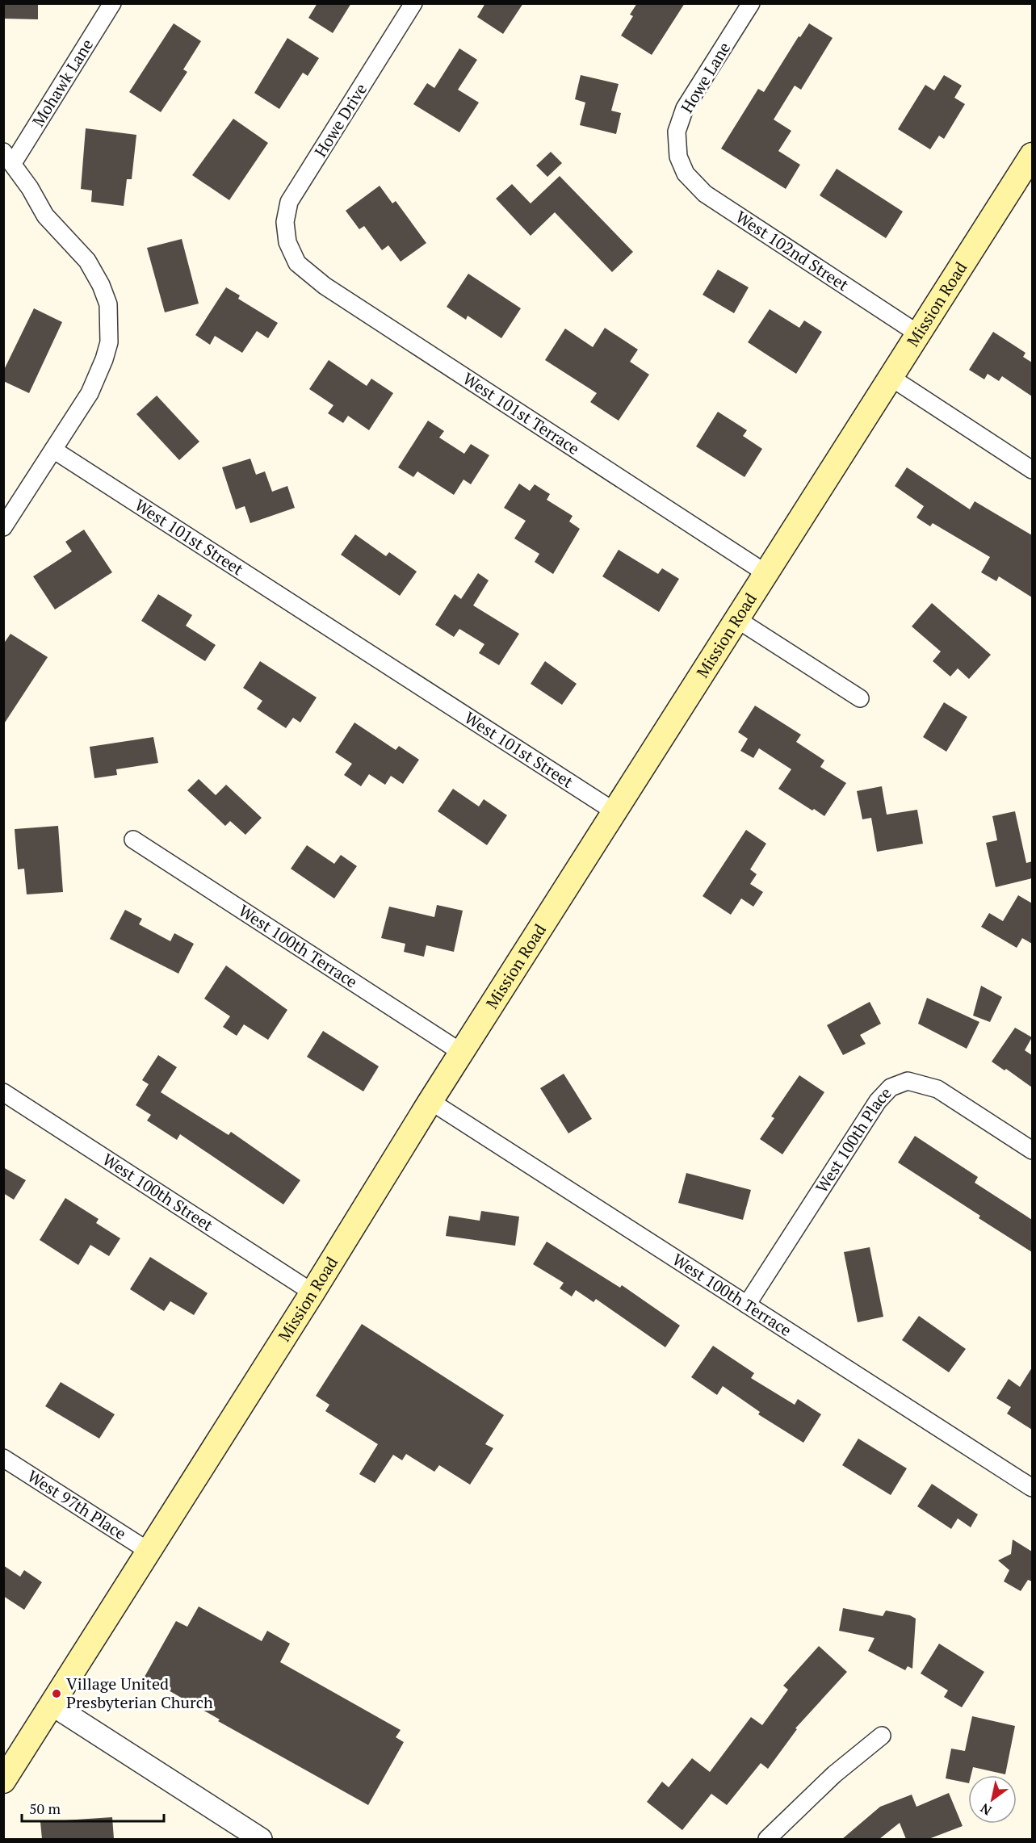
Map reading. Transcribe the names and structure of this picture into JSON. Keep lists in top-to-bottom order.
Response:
{
  "streets": {
    "main road": ["Mission Road"],
    "street": [
      "Howe Lane",
      "Mohawk Lane",
      "Howe Drive",
      "West 102nd Street",
      "West 101st Terrace",
      "West 101st Street",
      "West 100th Terrace",
      "West 100th Place",
      "West 100th Street",
      "West 97th Place"
    ]
  },
  "crossings": [
    ["Howe Lane", "West 102nd Street"],
    ["Howe Drive", "West 101st Terrace"],
    ["West 102nd Street", "Mission Road"],
    ["Mission Road", "West 101st Terrace"],
    ["Mission Road", "West 101st Street"],
    ["Mission Road", "West 100th Terrace"],
    ["Mission Road", "West 100th Street"],
    ["Mission Road", "West 97th Place"],
    ["West 100th Terrace", "West 100th Place"]
  ],
  "places": ["Village United Presbyterian Church"],
  "scale_bar": "50 m",
  "north": "bottom left"
}
